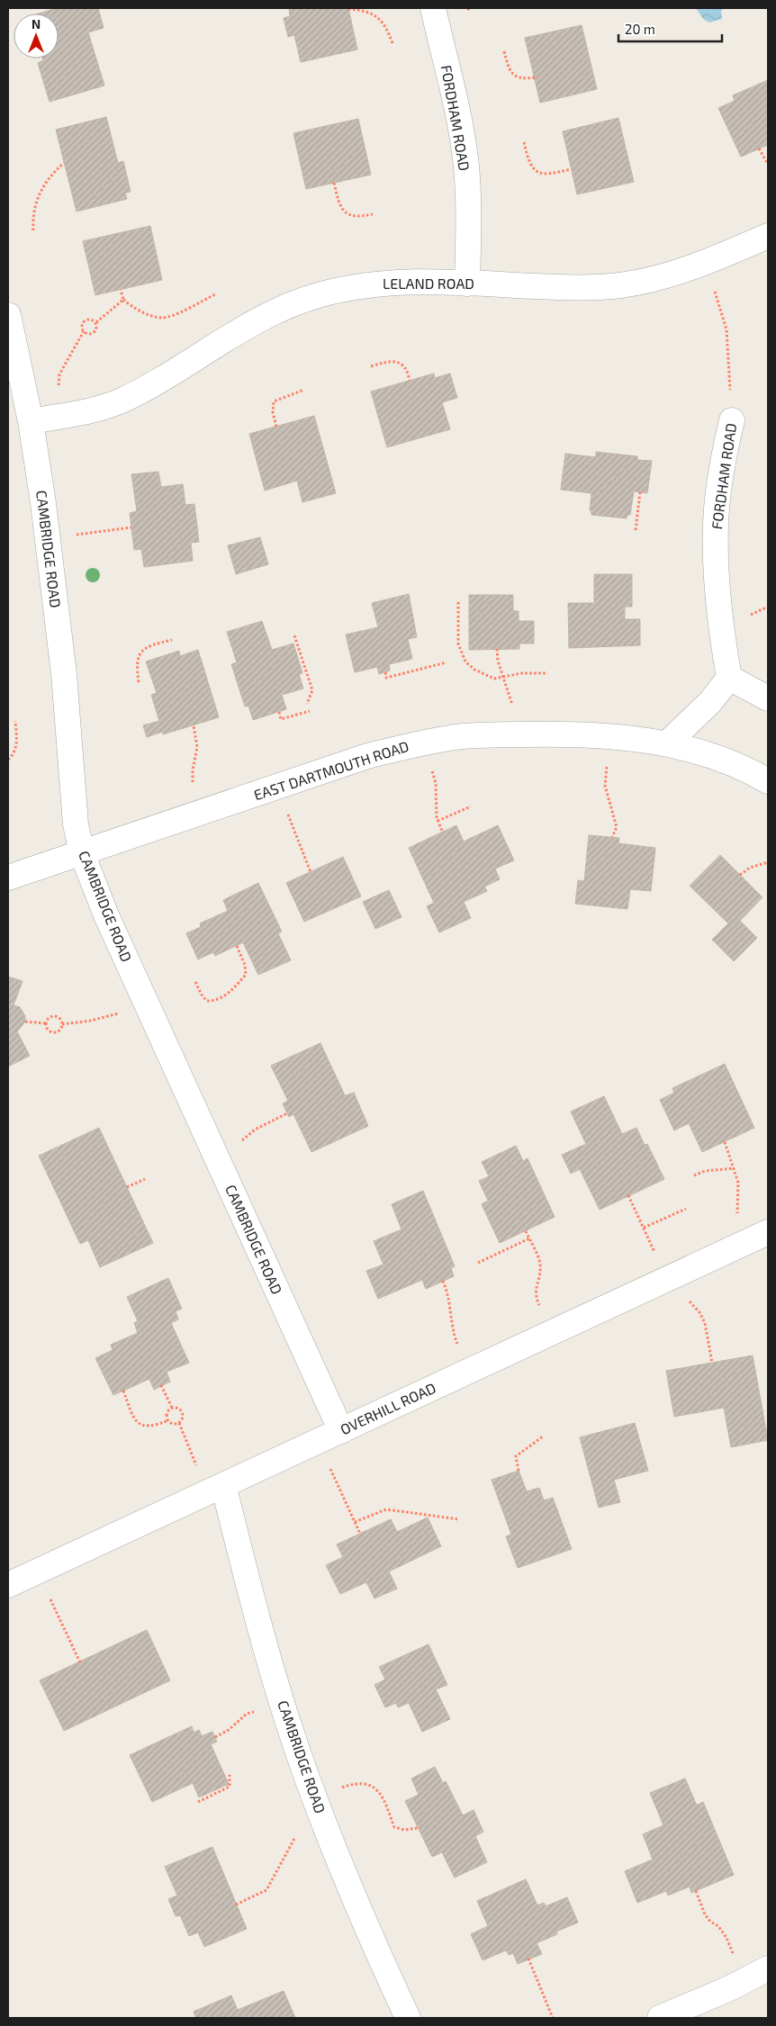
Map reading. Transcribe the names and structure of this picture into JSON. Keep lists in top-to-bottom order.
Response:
{
  "streets": {
    "street": [
      "FORDHAM ROAD",
      "LELAND ROAD",
      "CAMBRIDGE ROAD",
      "EAST DARTMOUTH ROAD",
      "OVERHILL ROAD"
    ]
  },
  "crossings": [
    ["FORDHAM ROAD", "LELAND ROAD"],
    ["LELAND ROAD", "CAMBRIDGE ROAD"],
    ["CAMBRIDGE ROAD", "EAST DARTMOUTH ROAD"],
    ["CAMBRIDGE ROAD", "OVERHILL ROAD"]
  ],
  "scale_bar": "20 m",
  "north": "top"
}
